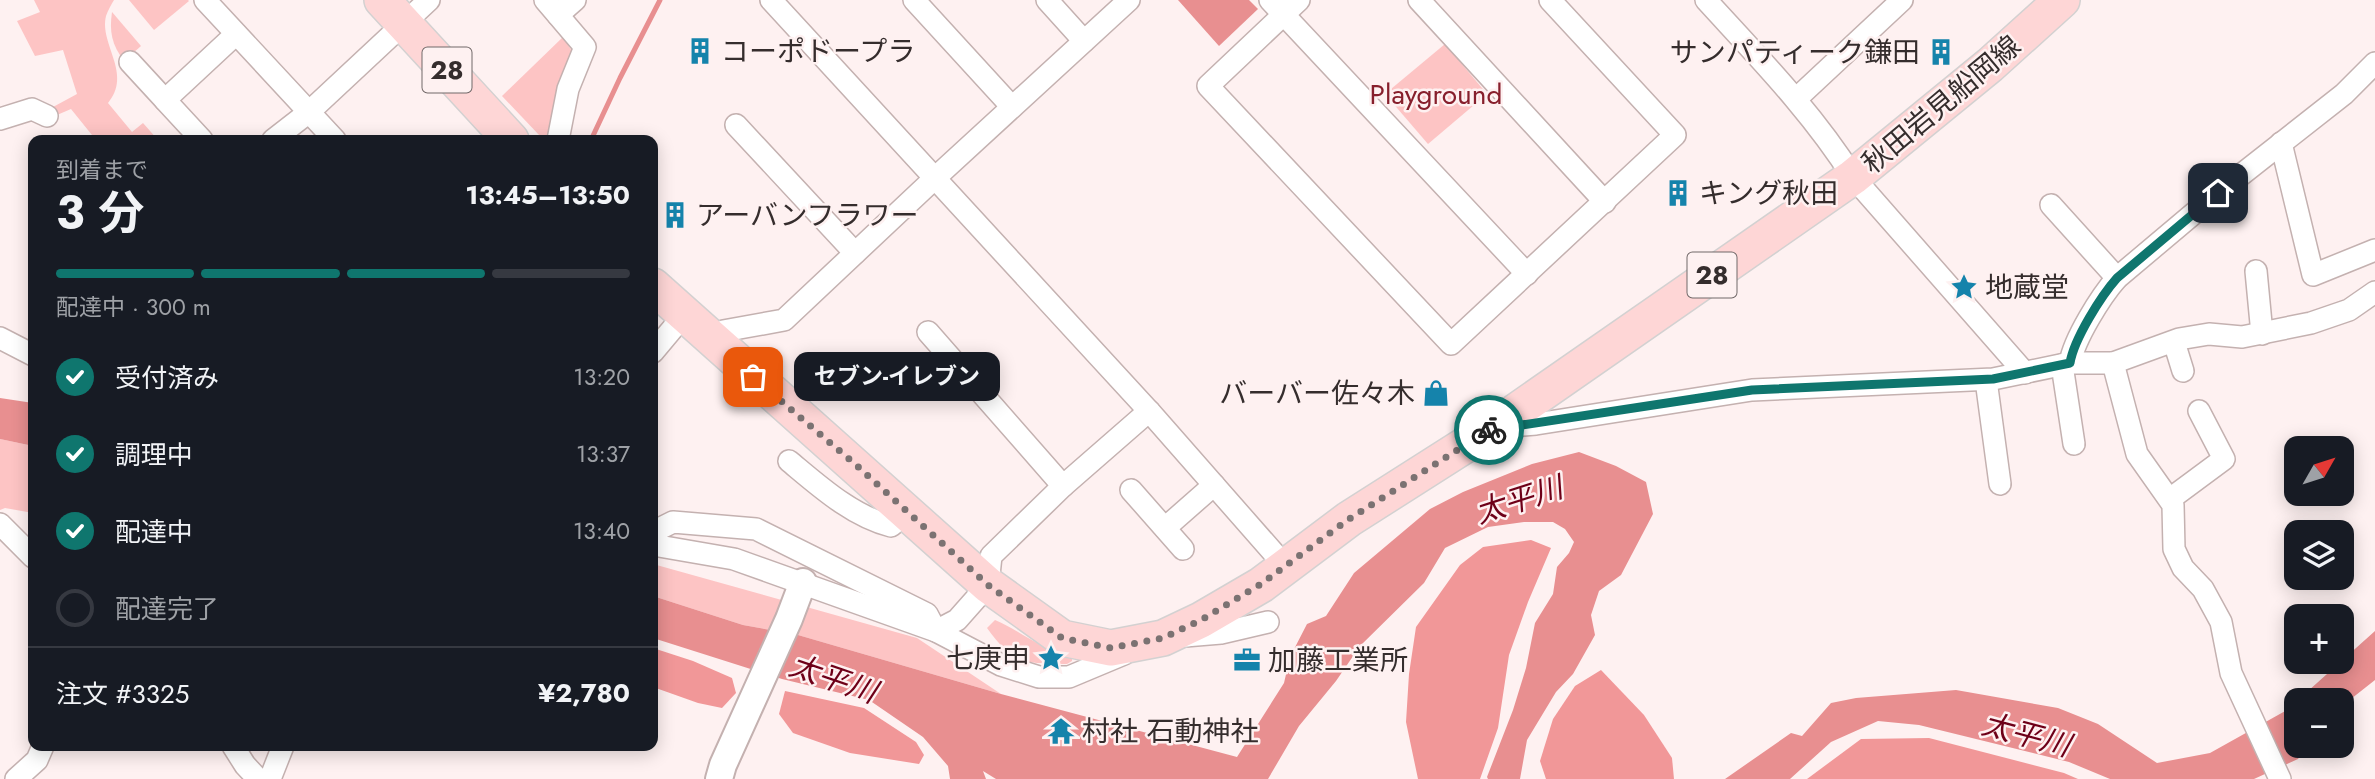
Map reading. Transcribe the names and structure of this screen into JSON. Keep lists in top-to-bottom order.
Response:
{
  "streets": {
    "main road": ["28", "秋田岩見船岡線"]
  },
  "water": ["太平川"],
  "parks": ["Playground"],
  "places": {
    "building": [
      "コーポドープラ",
      "サンパティーク鎌田",
      "キング秋田",
      "アーバンフラワー"
    ],
    "place": ["地蔵堂", "七庚申"],
    "other": ["セブン-イレブン"],
    "shop": ["バーバー佐々木"],
    "office": ["加藤工業所"],
    "temple": ["村社 石動神社"]
  },
  "north": "top right",
  "page": {
    "heading": ["3 分", "到着まで", "13:45–13:50"],
    "panel": ["注文 #3325", "¥2,780"],
    "bar": "配達中 · 300 m",
    "list": [
      ["受付済み", "13:20"],
      ["調理中", "13:37"],
      ["配達中", "13:40"],
      "配達完了"
    ],
    "bubble": "セブン-イレブン",
    "map_buttons": ["+", "−"]
  }
}
